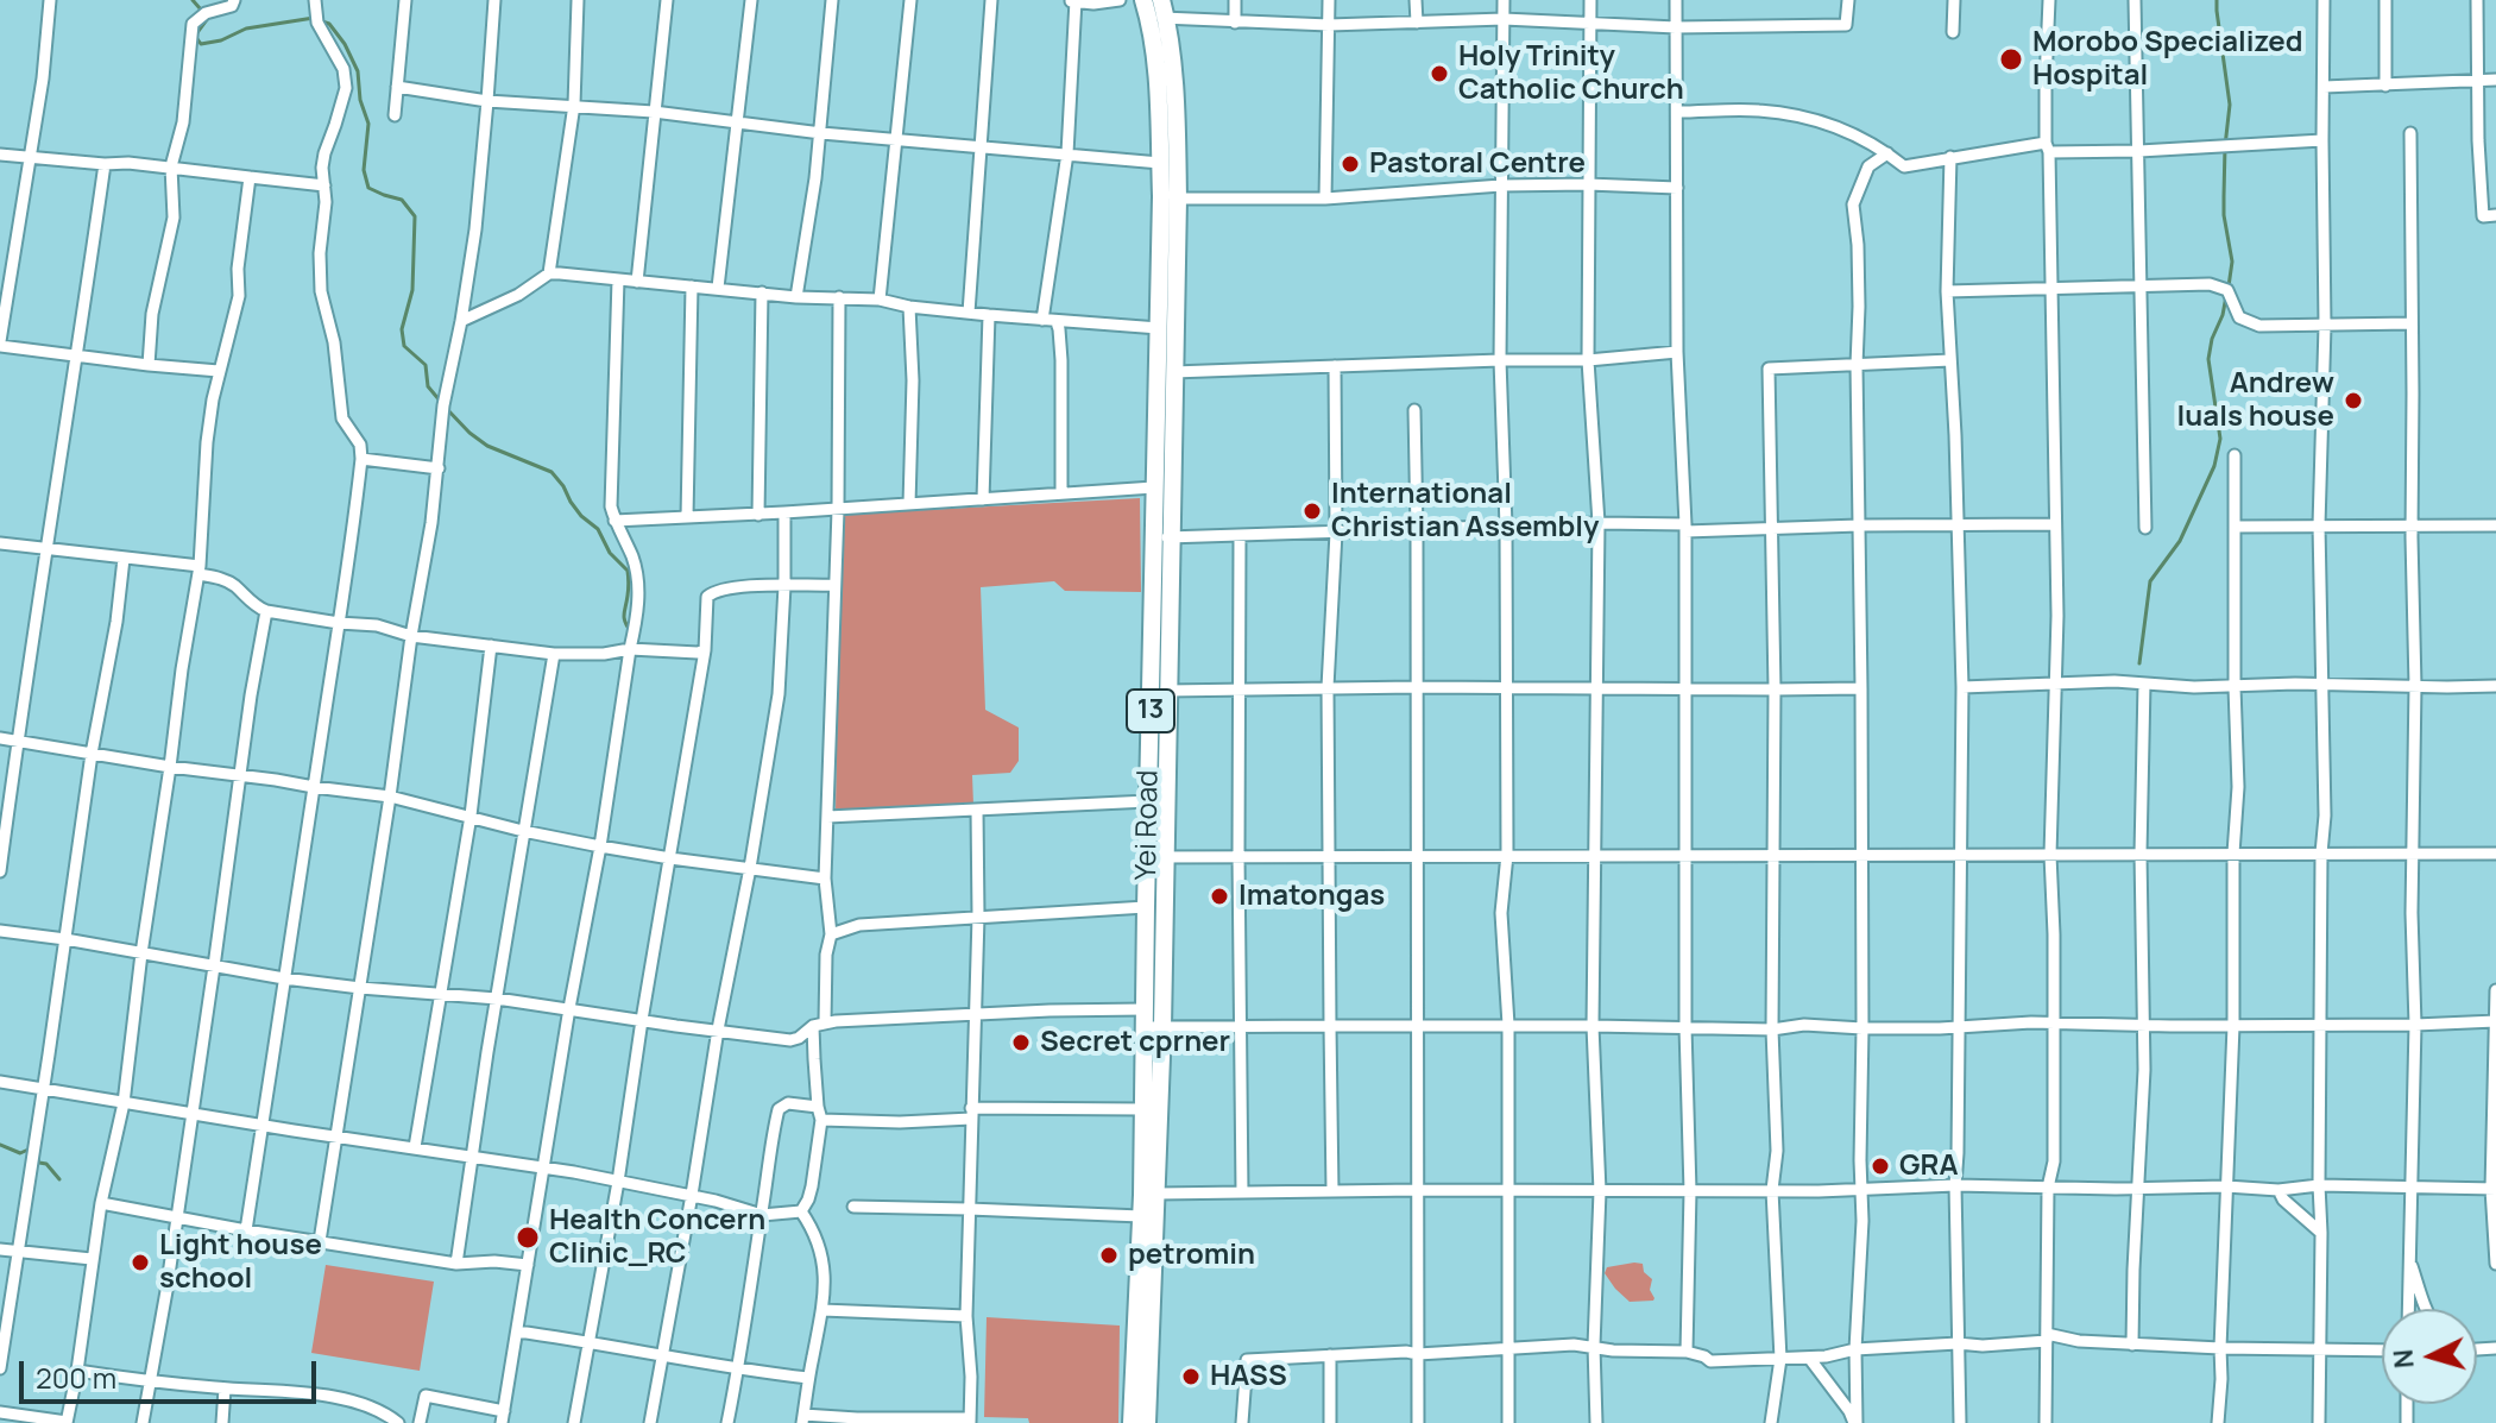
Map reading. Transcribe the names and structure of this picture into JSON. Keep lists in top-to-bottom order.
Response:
{
  "streets": {
    "main road": ["13", "Yei Road"]
  },
  "places": [
    "Morobo Specialized Hospital",
    "Holy Trinity Catholic Church",
    "Pastoral Centre",
    "Andrew luals house",
    "International Christian Assembly",
    "Imatongas",
    "Secret cprner",
    "GRA",
    "Health Concern Clinic_RC",
    "petromin",
    "Light house school",
    "HASS"
  ],
  "scale_bar": "200 m",
  "north": "left"
}
